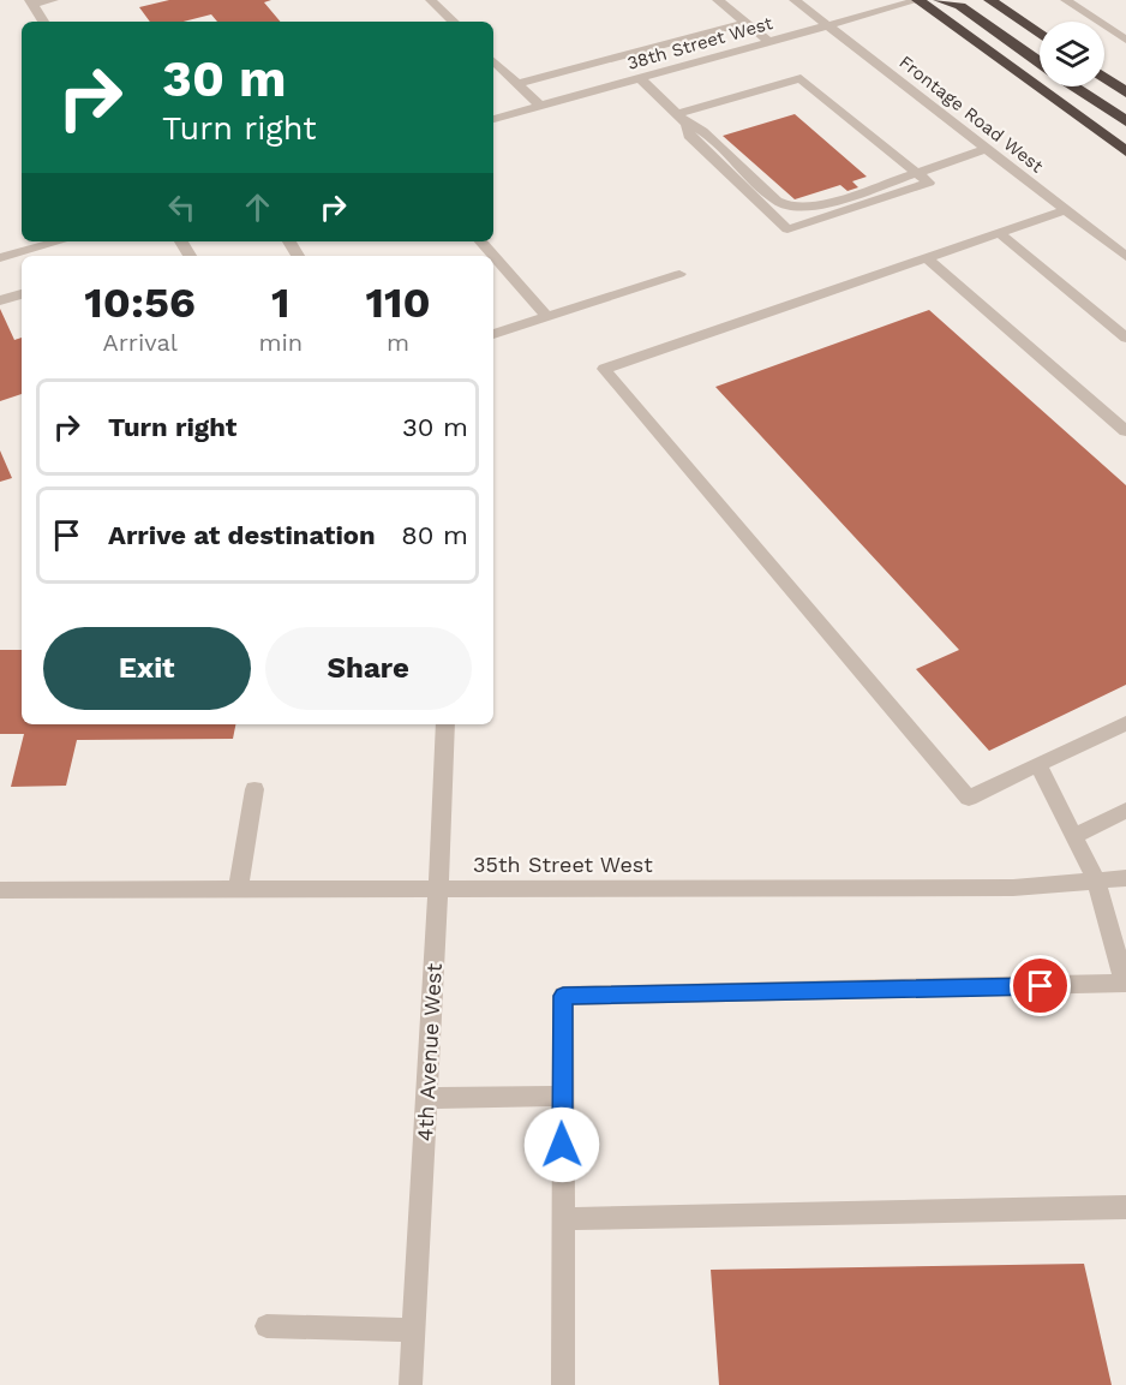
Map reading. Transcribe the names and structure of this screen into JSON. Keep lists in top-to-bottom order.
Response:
{
  "streets": {
    "street": [
      "38th Street West",
      "Frontage Road West",
      "35th Street West",
      "4th Avenue West"
    ]
  },
  "crossings": [
    ["38th Street West", "Frontage Road West"],
    ["35th Street West", "4th Avenue West"]
  ],
  "page": {
    "turn": ["30 m", "Turn right"],
    "eta": [
      "10:56",
      "Arrival",
      "1",
      "min",
      "110",
      "m"
    ],
    "list": [
      {
        "name": "Turn right",
        "value": "30 m"
      },
      {
        "name": "Arrive at destination",
        "value": "80 m"
      }
    ],
    "buttons": ["Exit", "Share"]
  }
}
